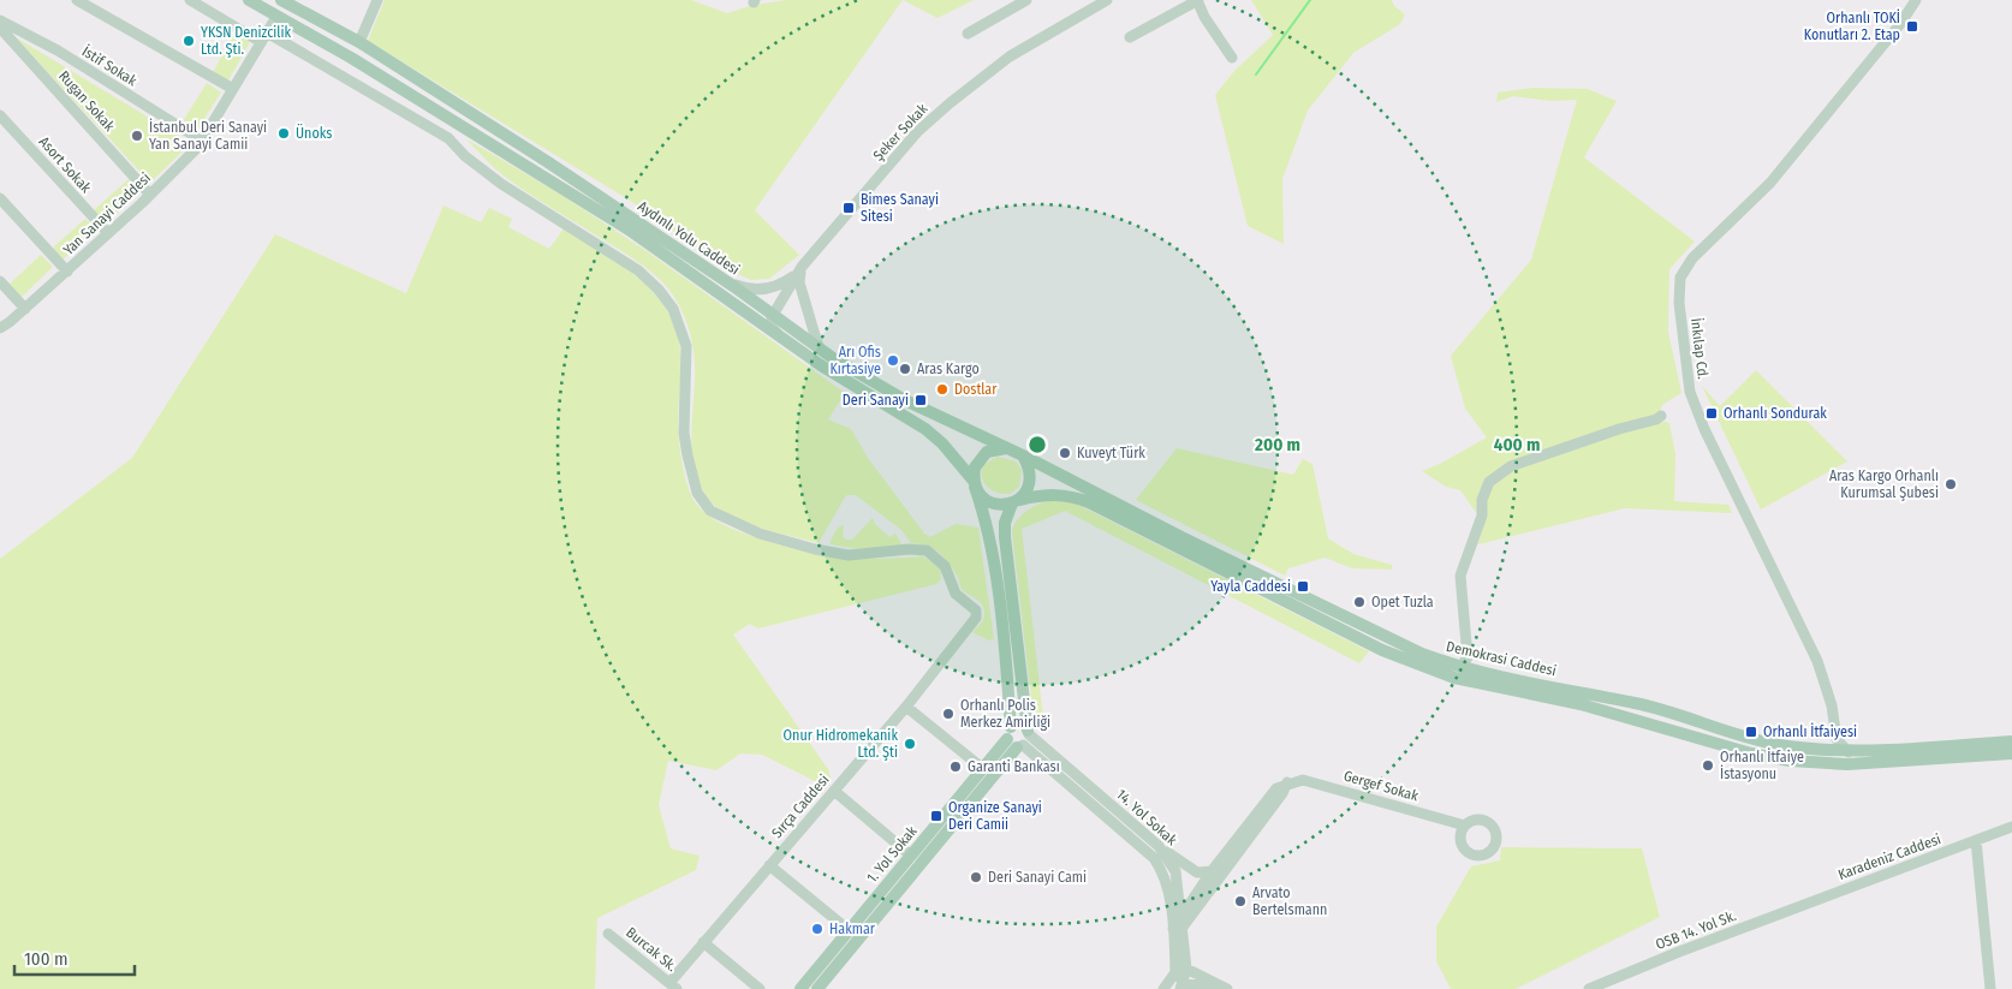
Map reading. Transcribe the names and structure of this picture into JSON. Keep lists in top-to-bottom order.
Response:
{
  "streets": {
    "main road": ["Aydınlı Yolu Caddesi", "Demokrasi Caddesi", "1. Yol Sokak"],
    "street": [
      "İstif Sokak",
      "Rugan Sokak",
      "Şeker Sokak",
      "Asort Sokak",
      "Yan Sanayi Caddesi",
      "İnkılap Cd.",
      "Gergef Sokak",
      "Sırça Caddesi",
      "14. Yol Sokak",
      "Karadeniz Caddesi",
      "OSB 14. Yol Sk.",
      "Burcak Sk."
    ]
  },
  "crossings": [
    ["İstif Sokak", "Yan Sanayi Caddesi"],
    ["Rugan Sokak", "Yan Sanayi Caddesi"],
    ["Şeker Sokak", "Aydınlı Yolu Caddesi"],
    ["Asort Sokak", "Yan Sanayi Caddesi"],
    ["Yan Sanayi Caddesi", "Aydınlı Yolu Caddesi"],
    ["Yan Sanayi Caddesi", "Sırça Caddesi"],
    ["Aydınlı Yolu Caddesi", "Demokrasi Caddesi"],
    ["İnkılap Cd.", "Demokrasi Caddesi"],
    ["Sırça Caddesi", "Burcak Sk."],
    ["14. Yol Sokak", "1. Yol Sokak"],
    ["Karadeniz Caddesi", "OSB 14. Yol Sk."]
  ],
  "places": {
    "transit": [
      "Orhanlı TOKİ Konutları 2. Etap",
      "Bimes Sanayi Sitesi",
      "Deri Sanayi",
      "Orhanlı Sondurak",
      "Yayla Caddesi",
      "Orhanlı İtfaiyesi",
      "Organize Sanayi Deri Camii"
    ],
    "other": [
      "YKSN Denizcilik Ltd. Şti.",
      "Ünoks",
      "İstanbul Deri Sanayi Yan Sanayi Camii",
      "Arı Ofis Kırtasiye",
      "Aras Kargo",
      "Dostlar",
      "Kuveyt Türk",
      "Aras Kargo Orhanlı Kurumsal Şubesi",
      "Opet Tuzla",
      "Orhanlı Polis Merkez Amirliği",
      "Onur Hidromekanik Ltd. Şti",
      "Orhanlı İtfaiye İstasyonu",
      "Garanti Bankası",
      "Deri Sanayi Cami",
      "Arvato Bertelsmann",
      "Hakmar"
    ]
  },
  "scale_bar": "100 m",
  "rings": ["200 m", "400 m"]
}
